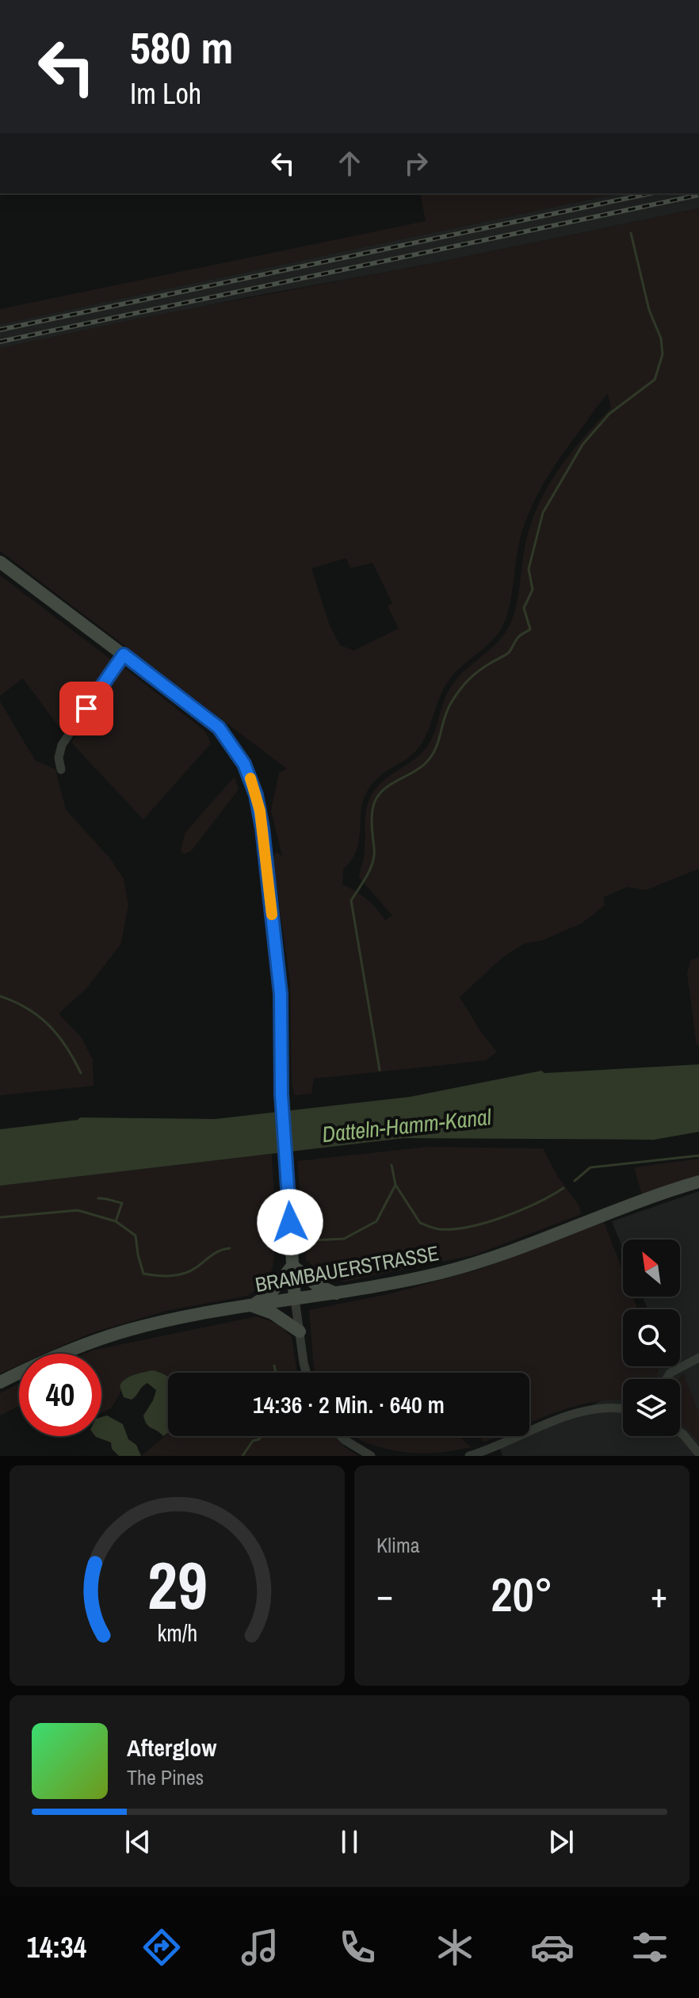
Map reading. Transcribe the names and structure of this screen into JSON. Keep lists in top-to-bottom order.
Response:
{
  "streets": {
    "main road": ["BRAMBAUERSTRASSE"]
  },
  "water": ["Datteln-Hamm-Kanal"],
  "north": "top left",
  "page": {
    "turn": ["580 m", "Im Loh"],
    "limit": "40",
    "trip": "14:36 · 2 Min. · 640 m",
    "tile": "Klima",
    "heat": ["−", "20°", "+"],
    "song": ["Afterglow", "The Pines"],
    "tabs": "14:34",
    "gauge": ["29", "km/h"]
  }
}
